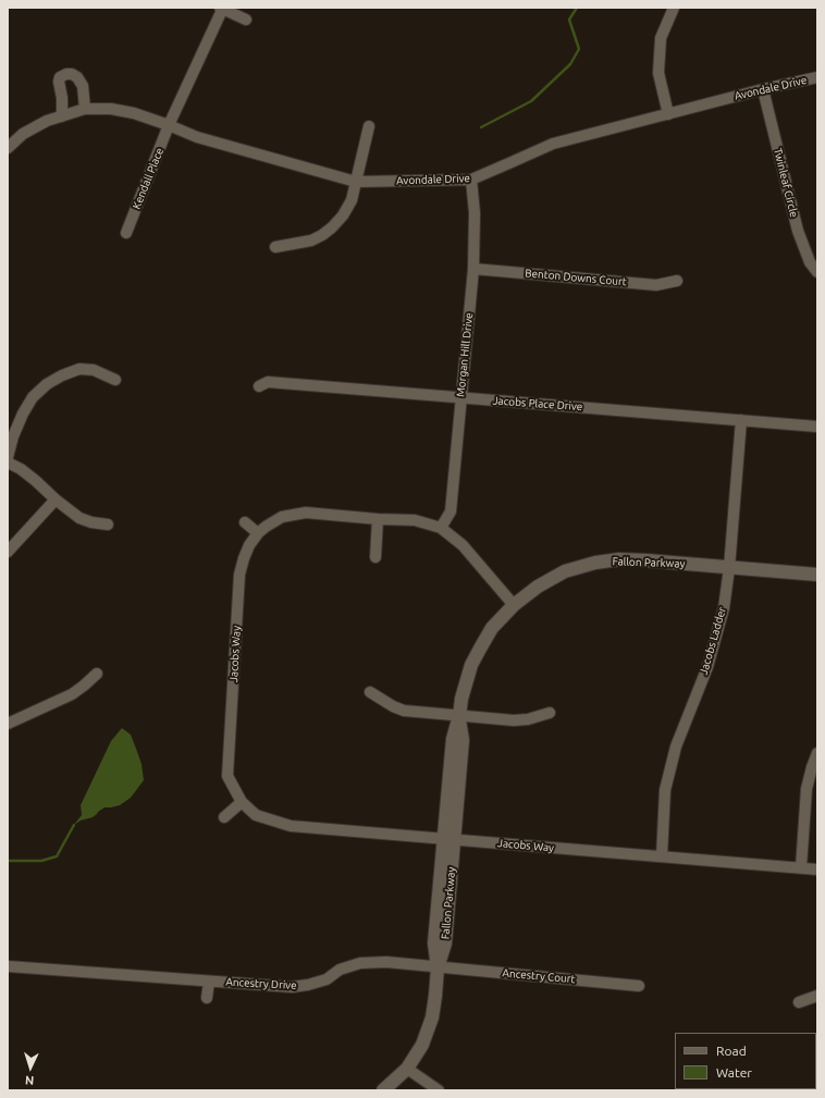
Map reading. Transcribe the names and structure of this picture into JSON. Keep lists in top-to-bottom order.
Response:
{
  "streets": {
    "street": [
      "Avondale Drive",
      "Kendall Place",
      "Twinleaf Circle",
      "Benton Downs Court",
      "Morgan Hill Drive",
      "Jacobs Place Drive",
      "Fallon Parkway",
      "Jacobs Ladder",
      "Jacobs Way",
      "Ancestry Court",
      "Ancestry Drive"
    ]
  },
  "crossings": [
    ["Avondale Drive", "Kendall Place"],
    ["Avondale Drive", "Twinleaf Circle"],
    ["Avondale Drive", "Morgan Hill Drive"],
    ["Benton Downs Court", "Morgan Hill Drive"],
    ["Morgan Hill Drive", "Jacobs Place Drive"],
    ["Morgan Hill Drive", "Jacobs Way"],
    ["Jacobs Place Drive", "Jacobs Ladder"],
    ["Fallon Parkway", "Jacobs Ladder"],
    ["Fallon Parkway", "Jacobs Way"],
    ["Fallon Parkway", "Ancestry Court"],
    ["Fallon Parkway", "Ancestry Drive"],
    ["Jacobs Ladder", "Jacobs Way"],
    ["Ancestry Court", "Ancestry Drive"]
  ],
  "legend": ["Road", "Water"],
  "north": "bottom"
}
